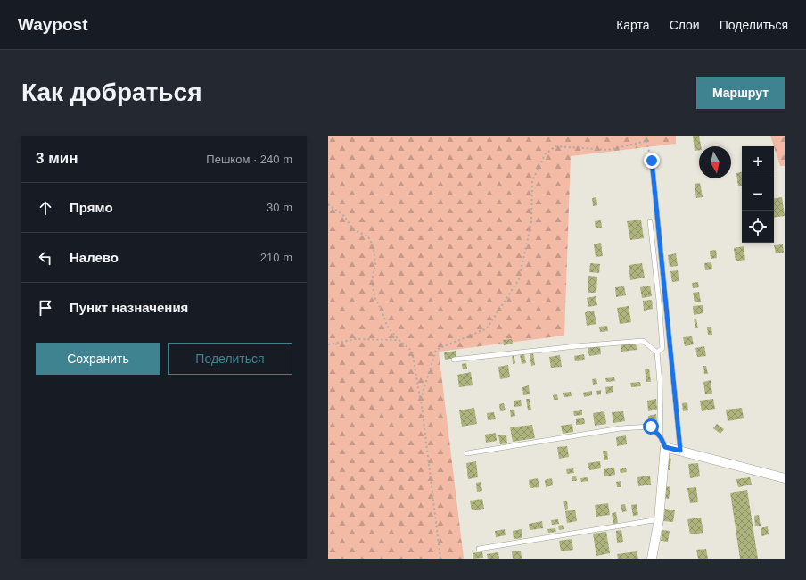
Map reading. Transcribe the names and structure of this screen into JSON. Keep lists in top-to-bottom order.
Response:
{
  "north": "bottom",
  "page": {
    "header": "Waypost",
    "nav": ["Карта", "Слои", "Поделиться"],
    "buttons": [
      "Маршрут",
      ["Сохранить", "Поделиться"]
    ],
    "title": "Как добраться",
    "heading": ["3 мин", "Пешком · 240 m"],
    "map_buttons": ["+", "−"],
    "list": [
      ["Прямо", "30 m"],
      ["Налево", "210 m"],
      "Пункт назначения"
    ]
  }
}
